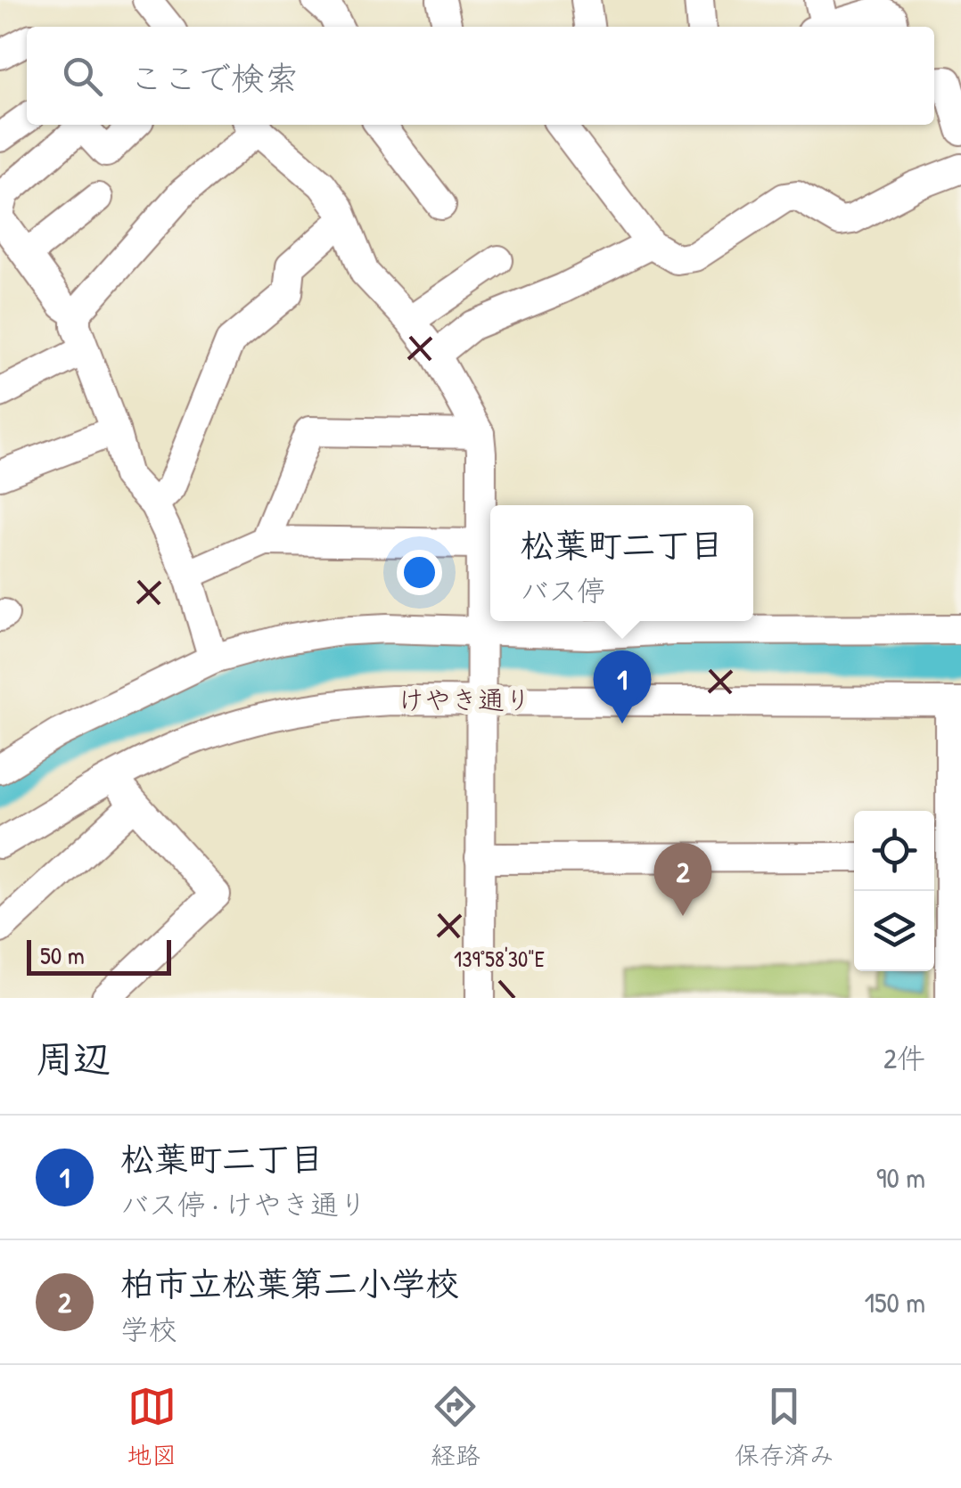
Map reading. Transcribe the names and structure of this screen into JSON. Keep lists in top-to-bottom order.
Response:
{
  "streets": {
    "street": ["けやき通り"]
  },
  "scale_bar": "50 m",
  "page": {
    "search": "ここで検索",
    "popup": ["松葉町二丁目", "バス停"],
    "pins": ["1", "2"],
    "scale": "50 m",
    "heading": ["周辺", "2件"],
    "list": [
      {
        "mark": "1",
        "name": "松葉町二丁目",
        "note": "バス停 · けやき通り",
        "value": "90 m"
      },
      {
        "mark": "2",
        "name": "柏市立松葉第二小学校",
        "note": "学校",
        "value": "150 m"
      }
    ],
    "nav": ["地図", "経路", "保存済み"]
  },
  "coordinates": ["139°58'30\"E"]
}
